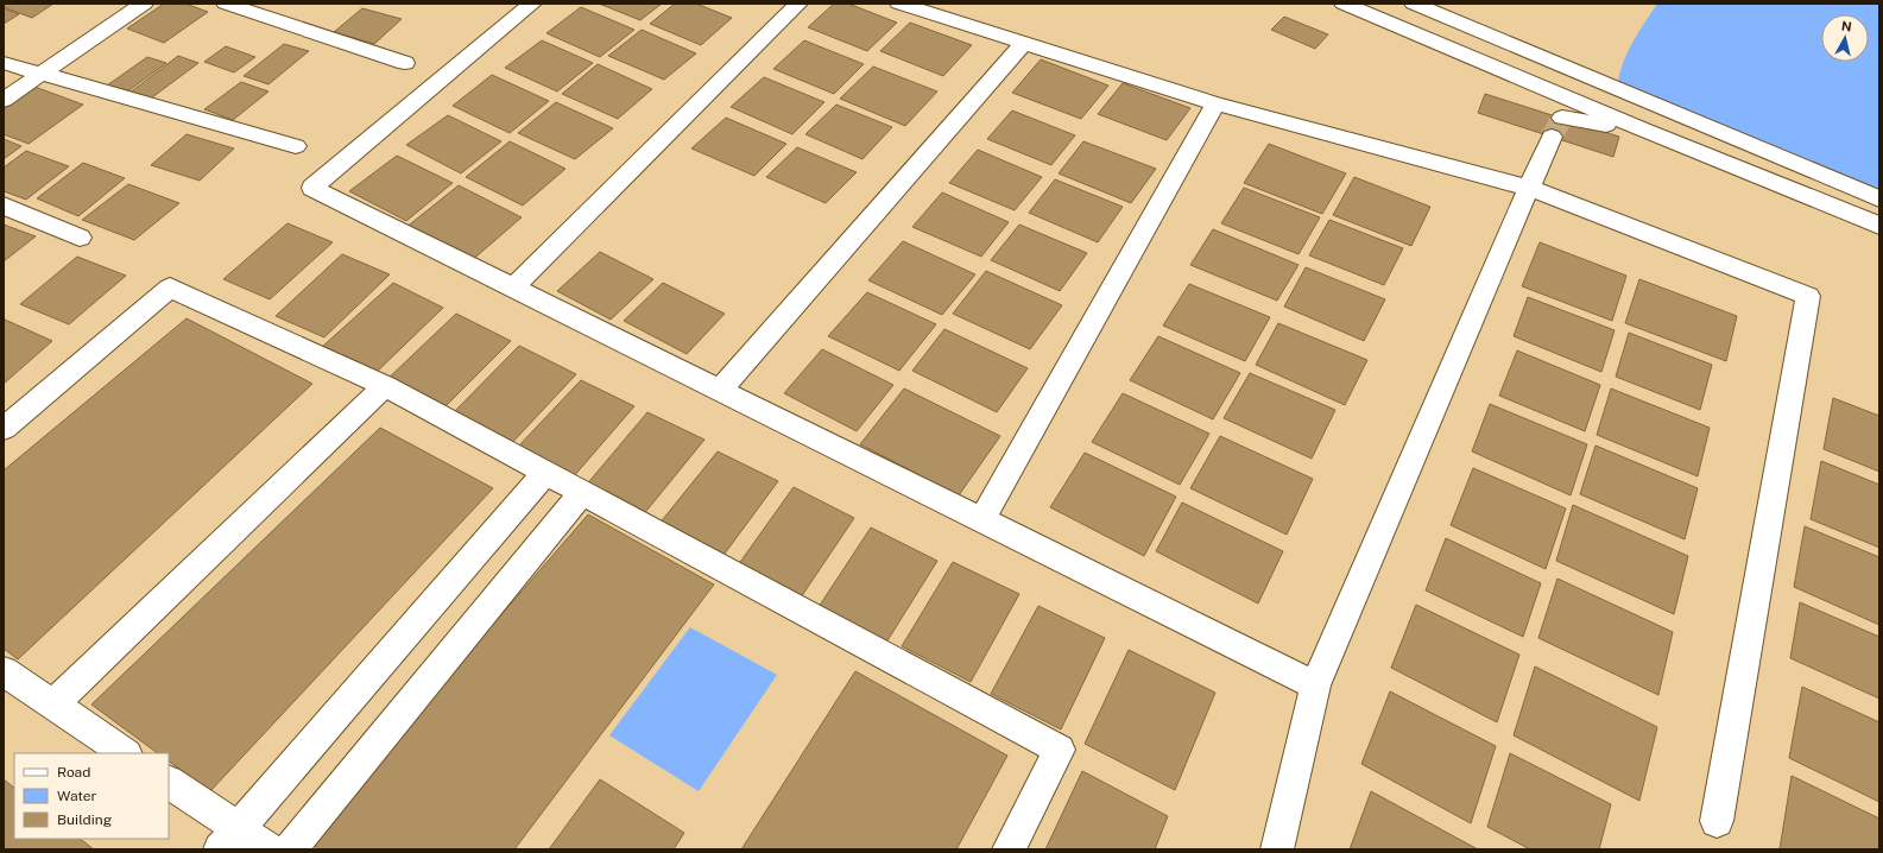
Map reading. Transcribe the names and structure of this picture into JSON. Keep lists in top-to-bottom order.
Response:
{
  "legend": ["Road", "Water", "Building"],
  "north": "top"
}
